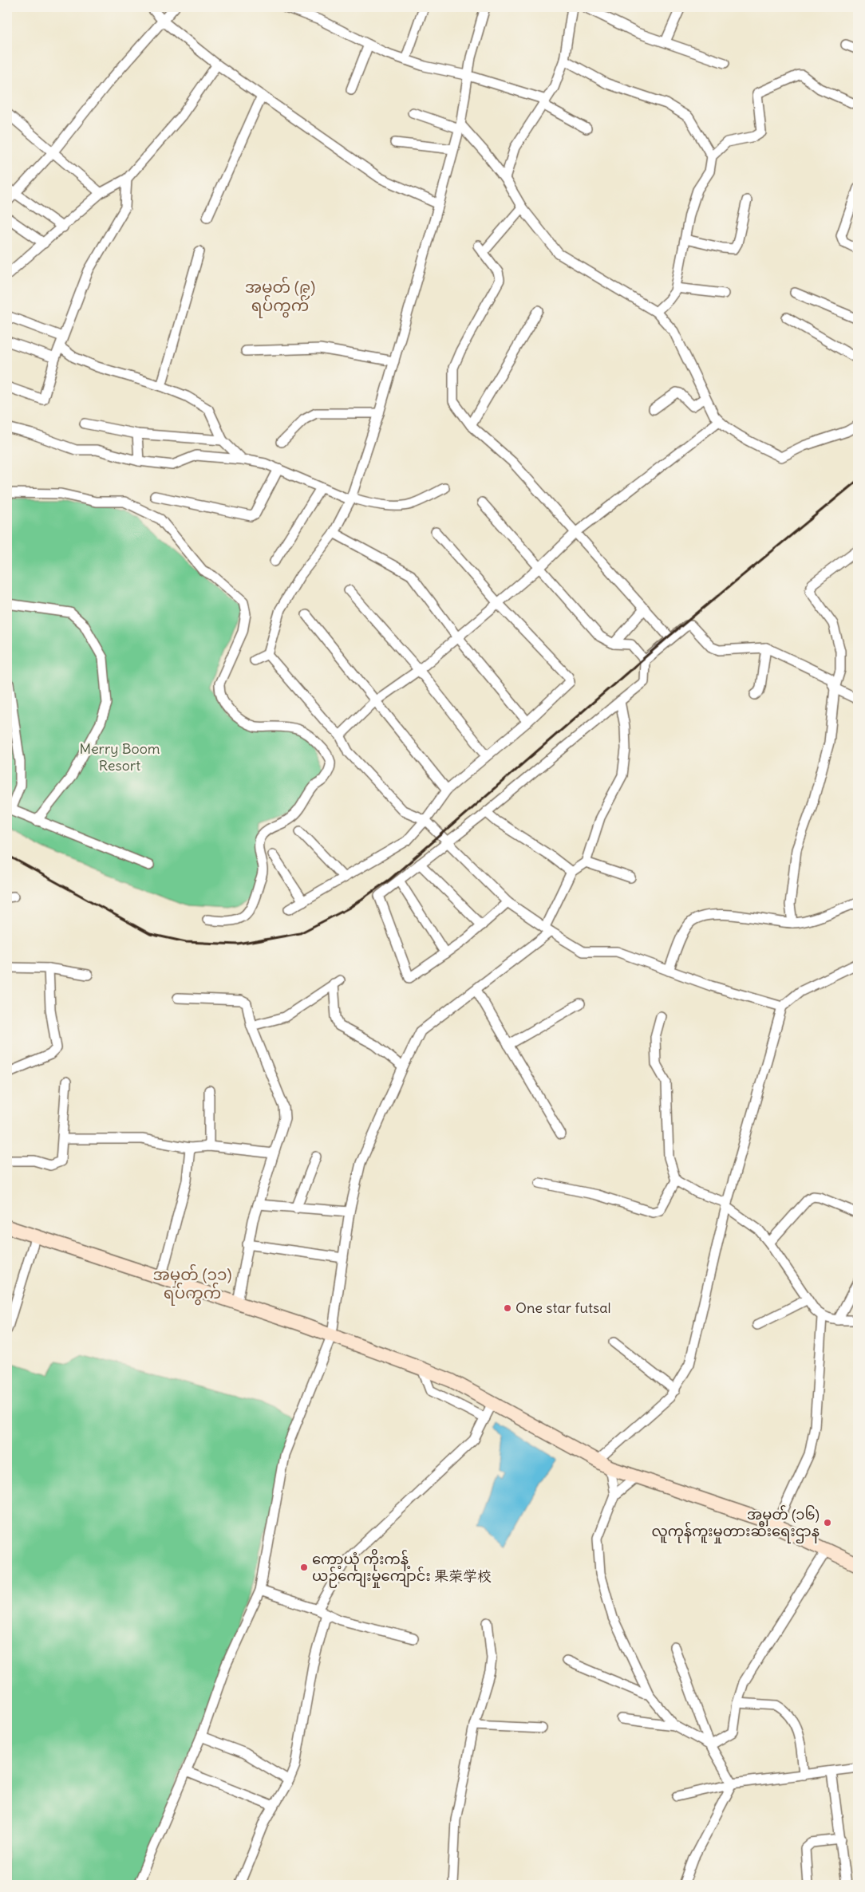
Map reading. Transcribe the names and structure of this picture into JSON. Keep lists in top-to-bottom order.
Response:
{
  "districts": ["အမှတ် (၉) ရပ်ကွက်", "အမှတ် (၁၁) ရပ်ကွက်"],
  "parks": ["Merry Boom Resort"],
  "places": ["One star futsal", "အမှတ် (၁၆) လူကုန်ကူးမှုတားဆီးရေးဌာန", "ကော့ယုံ ကိုးကန့် ယဉ်ကျေးမှုကျောင်း 果荣学校"]
}
